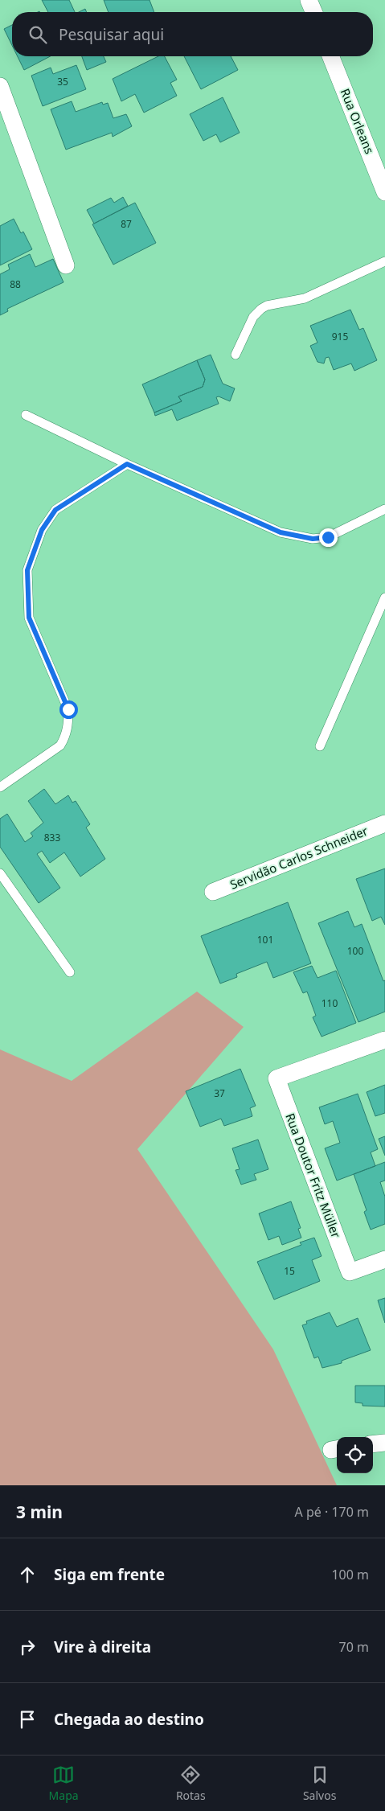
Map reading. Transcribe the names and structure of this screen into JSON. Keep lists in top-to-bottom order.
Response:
{
  "streets": {
    "street": ["Rua Orleans", "Servidão Carlos Schneider", "Rua Doutor Fritz Müller"]
  },
  "house_numbers": [
    "35",
    "87",
    "88",
    "915",
    "833",
    "101",
    "100",
    "110",
    "37",
    "15"
  ],
  "page": {
    "search": "Pesquisar aqui",
    "heading": ["3 min", "A pé · 170 m"],
    "list": [
      ["Siga em frente", "100 m"],
      ["Vire à direita", "70 m"],
      "Chegada ao destino"
    ],
    "nav": ["Mapa", "Rotas", "Salvos"]
  }
}
